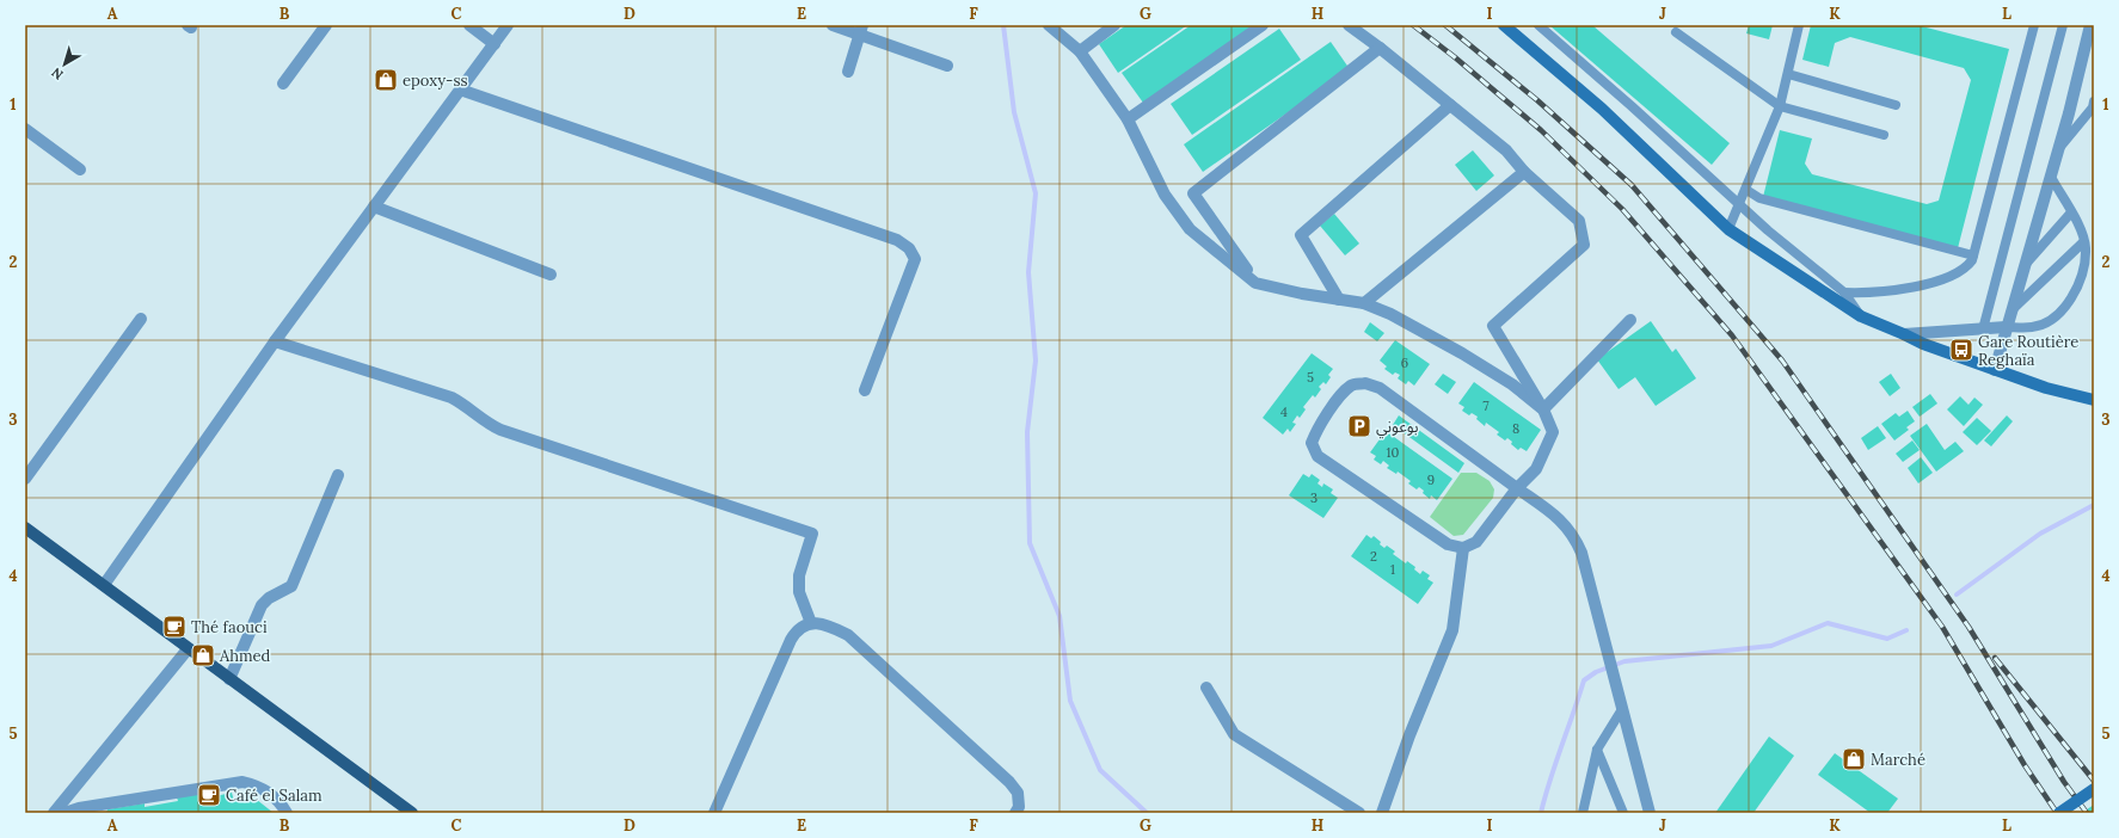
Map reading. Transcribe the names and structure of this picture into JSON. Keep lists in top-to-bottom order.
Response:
{
  "places": {
    "shop": ["epoxy-ss", "Ahmed", "Marché"],
    "bus stop": ["Gare Routière Reghaïa"],
    "parking": ["بوعوني"],
    "cafe": ["Thé faouci", "Café el Salam"]
  },
  "house_numbers": [
    "6",
    "5",
    "7",
    "4",
    "8",
    "10",
    "9",
    "3",
    "2",
    "1"
  ],
  "north": "bottom left",
  "grid": {
    "columns": [
      "A",
      "B",
      "C",
      "D",
      "E",
      "F",
      "G",
      "H",
      "I",
      "J",
      "K",
      "L"
    ],
    "rows": [
      "1",
      "2",
      "3",
      "4",
      "5"
    ]
  }
}
